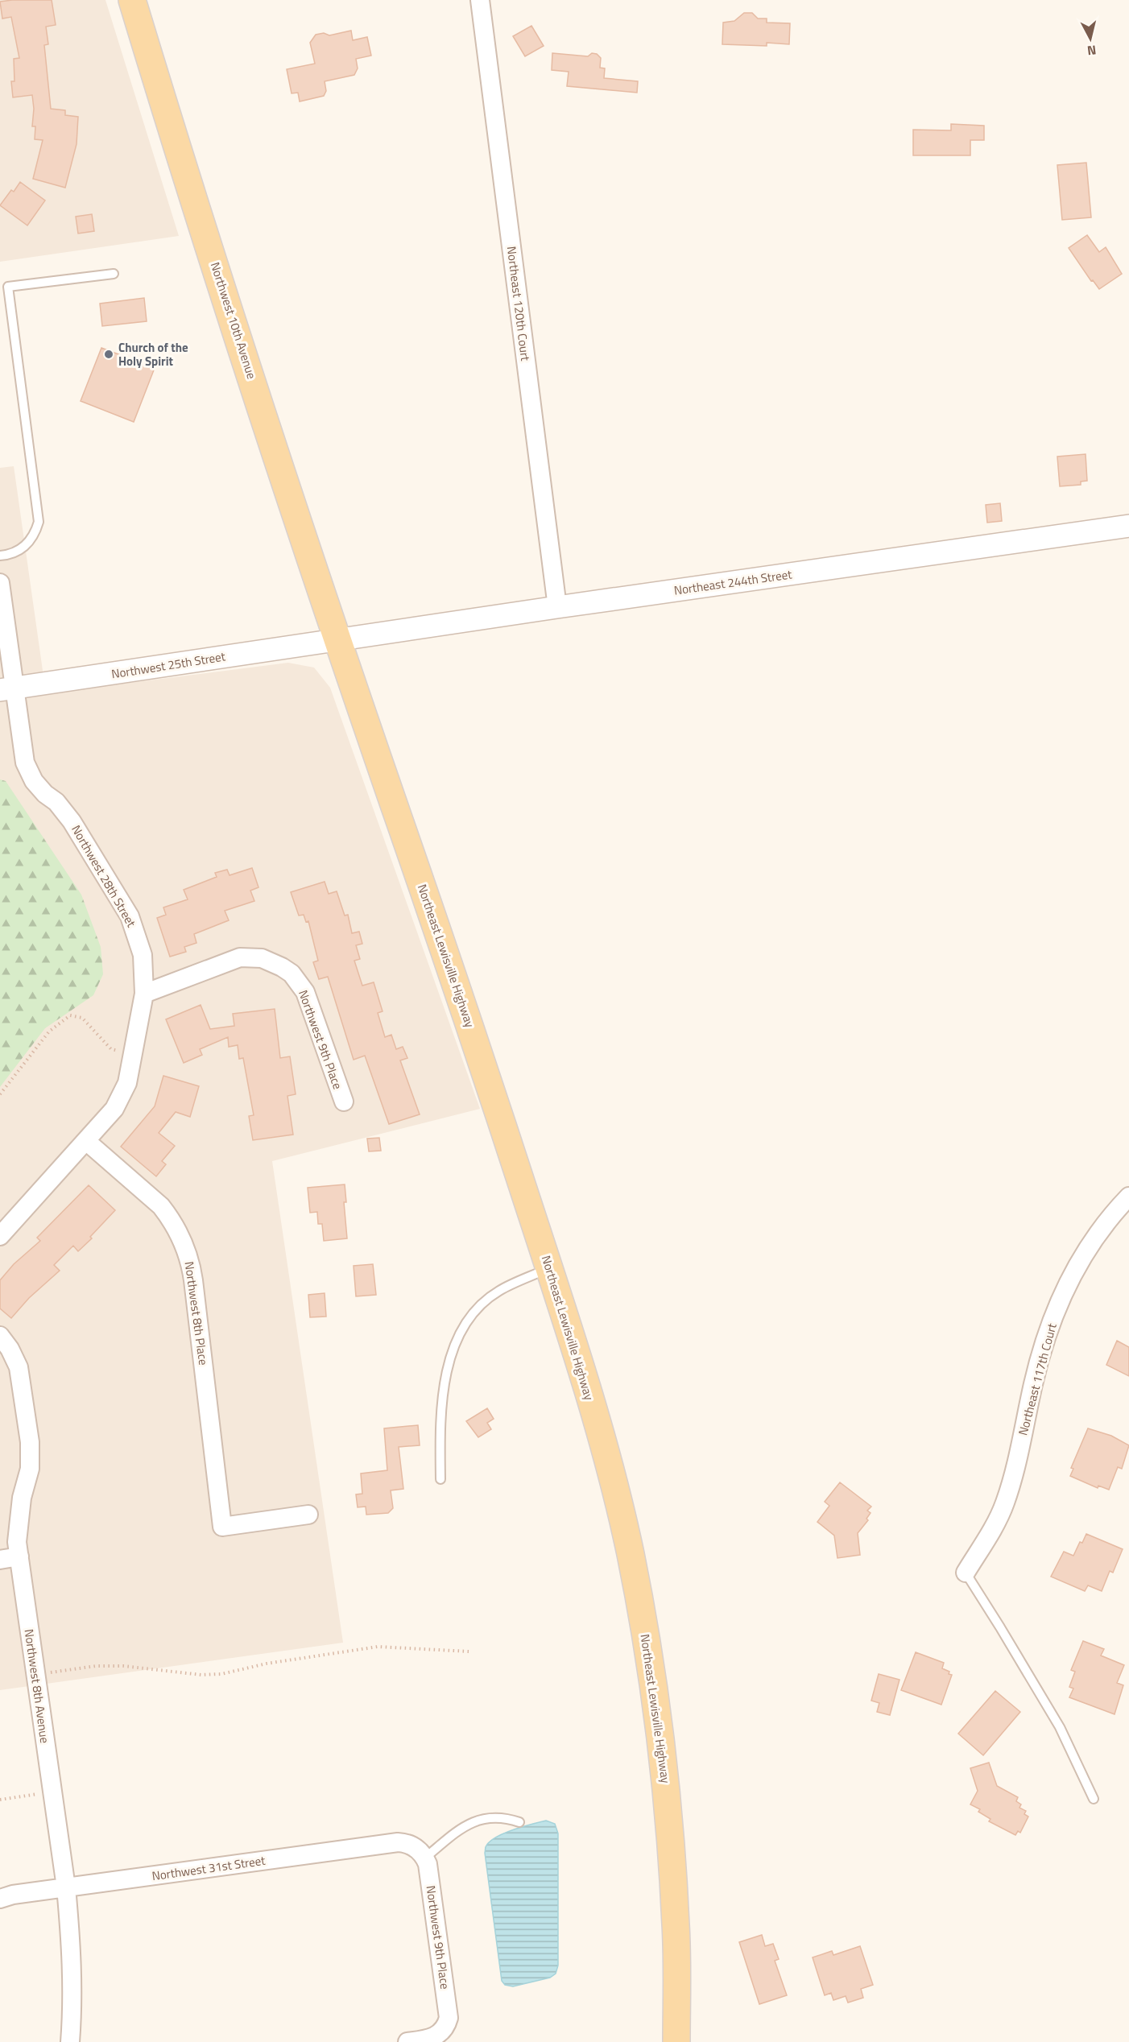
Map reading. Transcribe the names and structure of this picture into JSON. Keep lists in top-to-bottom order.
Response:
{
  "streets": {
    "main road": ["Northwest 10th Avenue", "Northeast Lewisville Highway"],
    "street": [
      "Northeast 120th Court",
      "Northeast 244th Street",
      "Northwest 25th Street",
      "Northwest 28th Street",
      "Northwest 9th Place",
      "Northwest 8th Place",
      "Northeast 117th Court",
      "Northwest 8th Avenue",
      "Northwest 31st Street"
    ]
  },
  "crossings": [
    ["Northeast 120th Court", "Northeast 244th Street"],
    ["Northwest 10th Avenue", "Northeast 244th Street"],
    ["Northwest 10th Avenue", "Northwest 25th Street"],
    ["Northwest 10th Avenue", "Northeast Lewisville Highway"],
    ["Northeast 244th Street", "Northwest 25th Street"],
    ["Northeast 244th Street", "Northeast Lewisville Highway"],
    ["Northwest 25th Street", "Northwest 28th Street"],
    ["Northwest 25th Street", "Northeast Lewisville Highway"],
    ["Northwest 28th Street", "Northwest 9th Place"],
    ["Northwest 28th Street", "Northwest 8th Place"],
    ["Northwest 9th Place", "Northwest 31st Street"],
    ["Northwest 8th Avenue", "Northwest 31st Street"]
  ],
  "places": ["Church of the Holy Spirit"],
  "north": "bottom"
}
